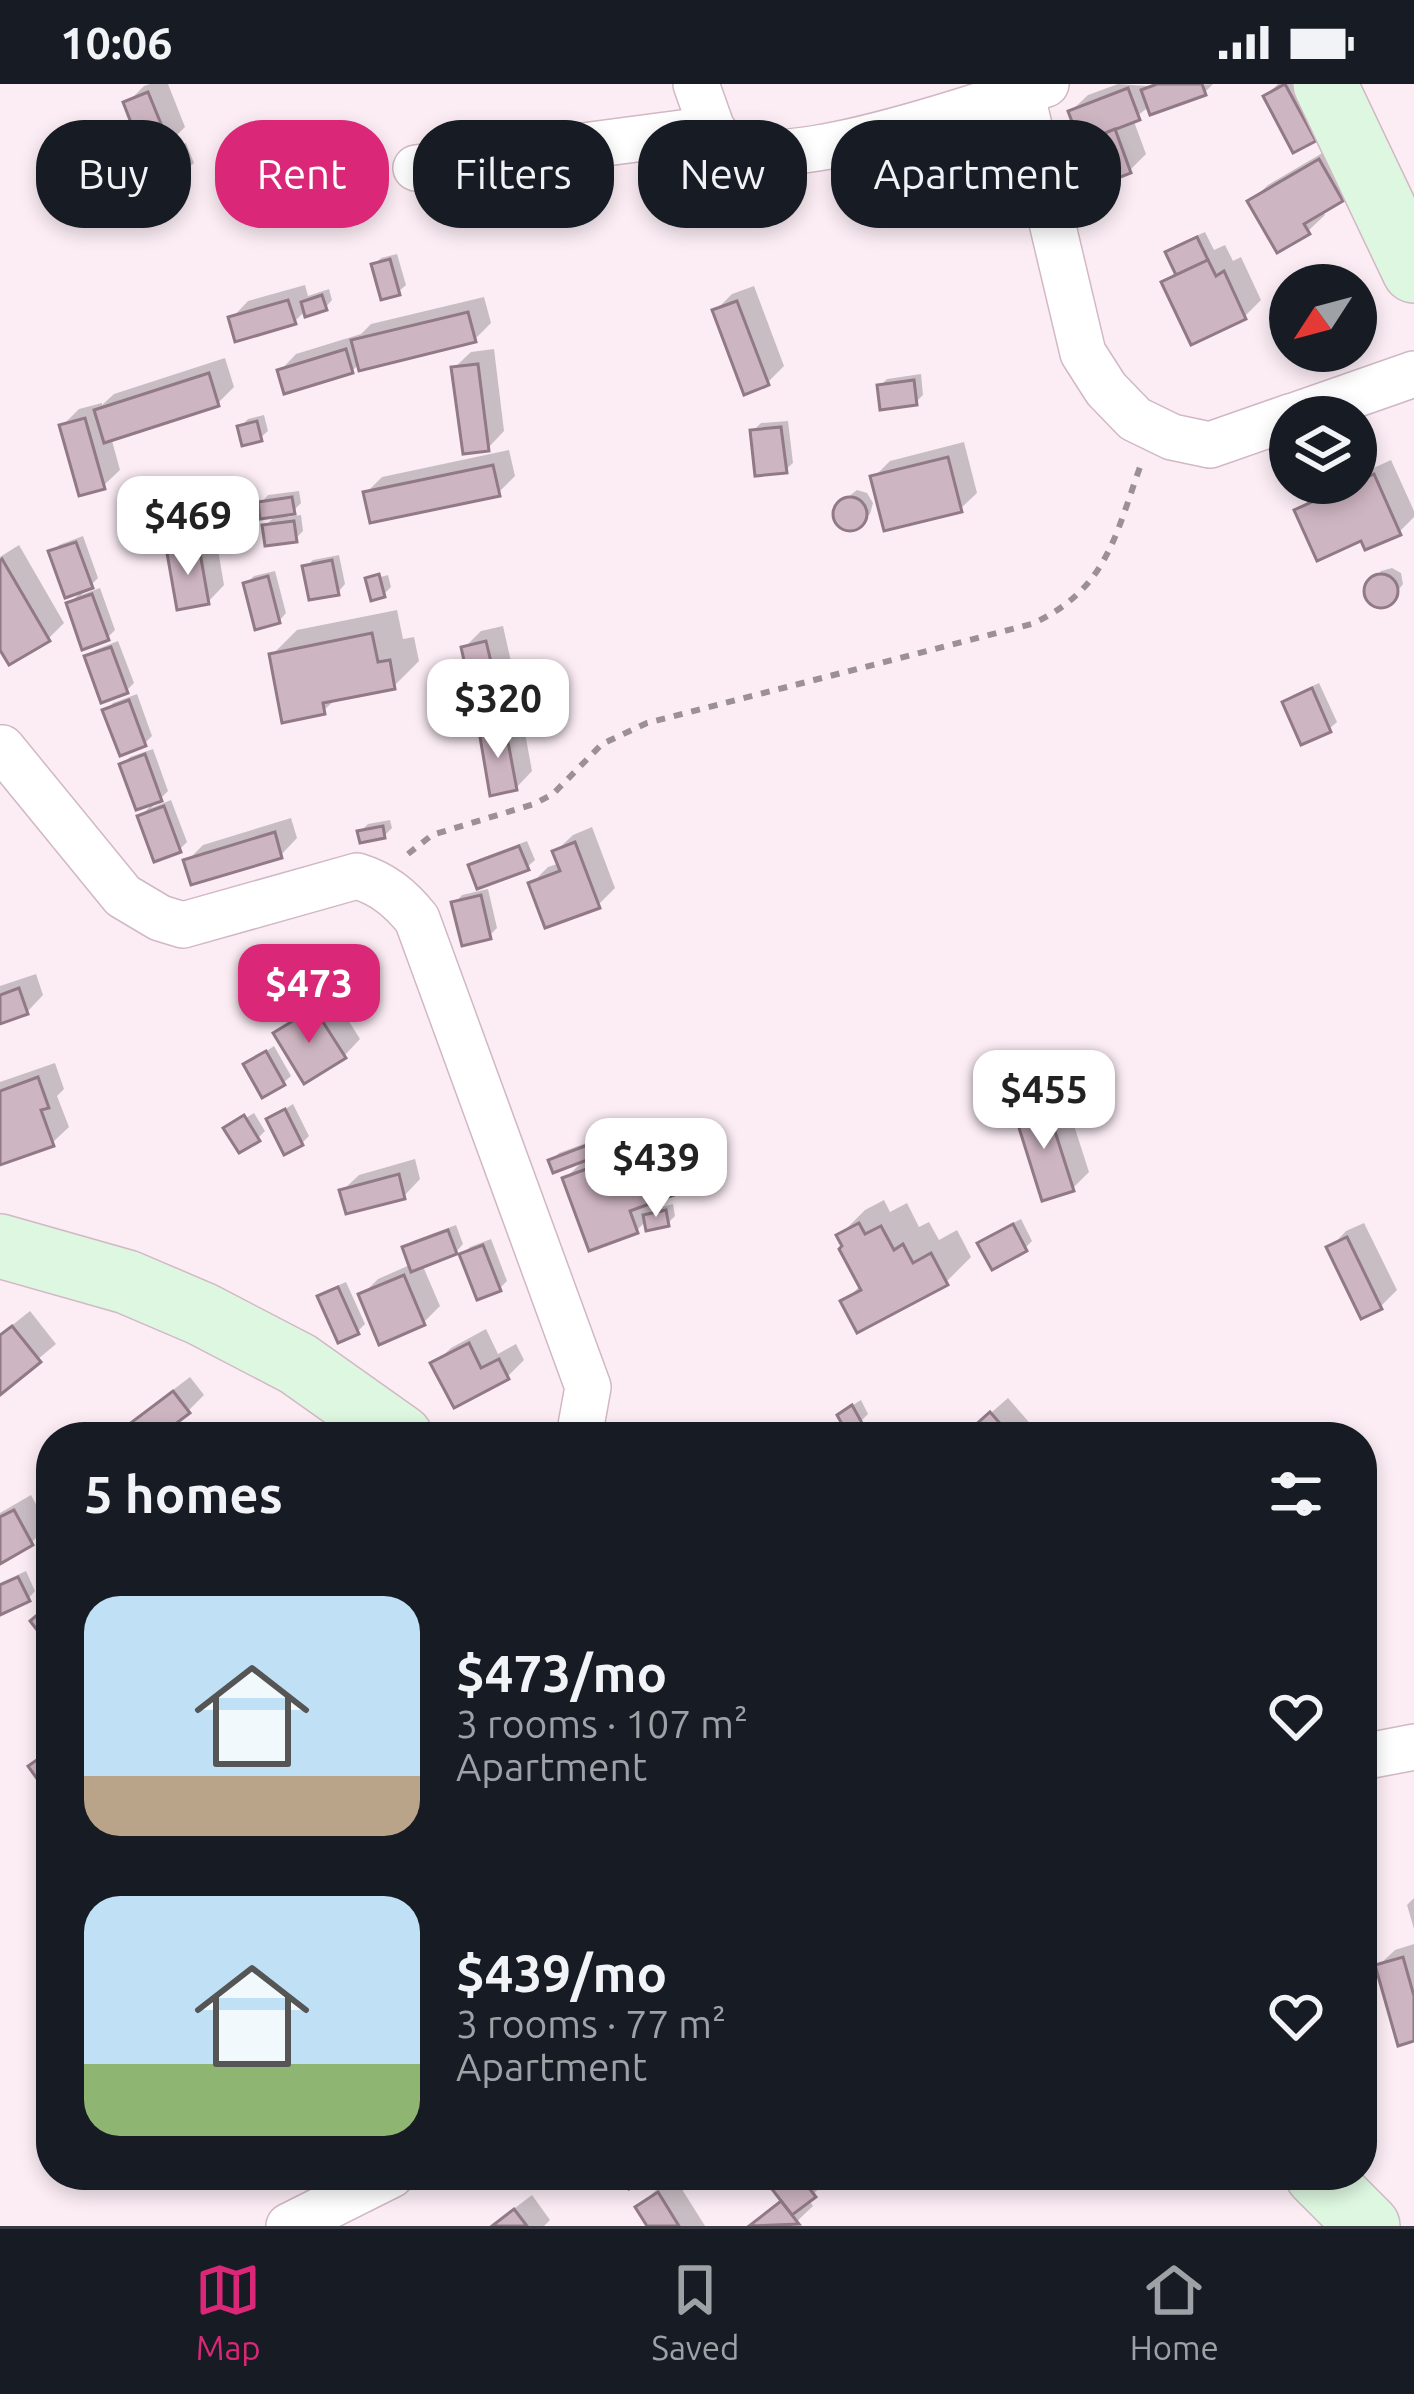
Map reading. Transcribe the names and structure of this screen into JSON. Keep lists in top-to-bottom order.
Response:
{
  "north": "bottom left",
  "page": {
    "status": "10:06",
    "chip": [
      "Buy",
      "Rent",
      "Filters",
      "New",
      "Apartment"
    ],
    "price": [
      "$469",
      "$320",
      "$473",
      "$455",
      "$439"
    ],
    "heading": "5 homes",
    "list": [
      {
        "name": "$473/mo",
        "note": "3 rooms · 107 m² · Apartment"
      },
      {
        "name": "$439/mo",
        "note": "3 rooms · 77 m² · Apartment"
      }
    ],
    "tabs": ["Map", "Saved", "Home"]
  }
}
